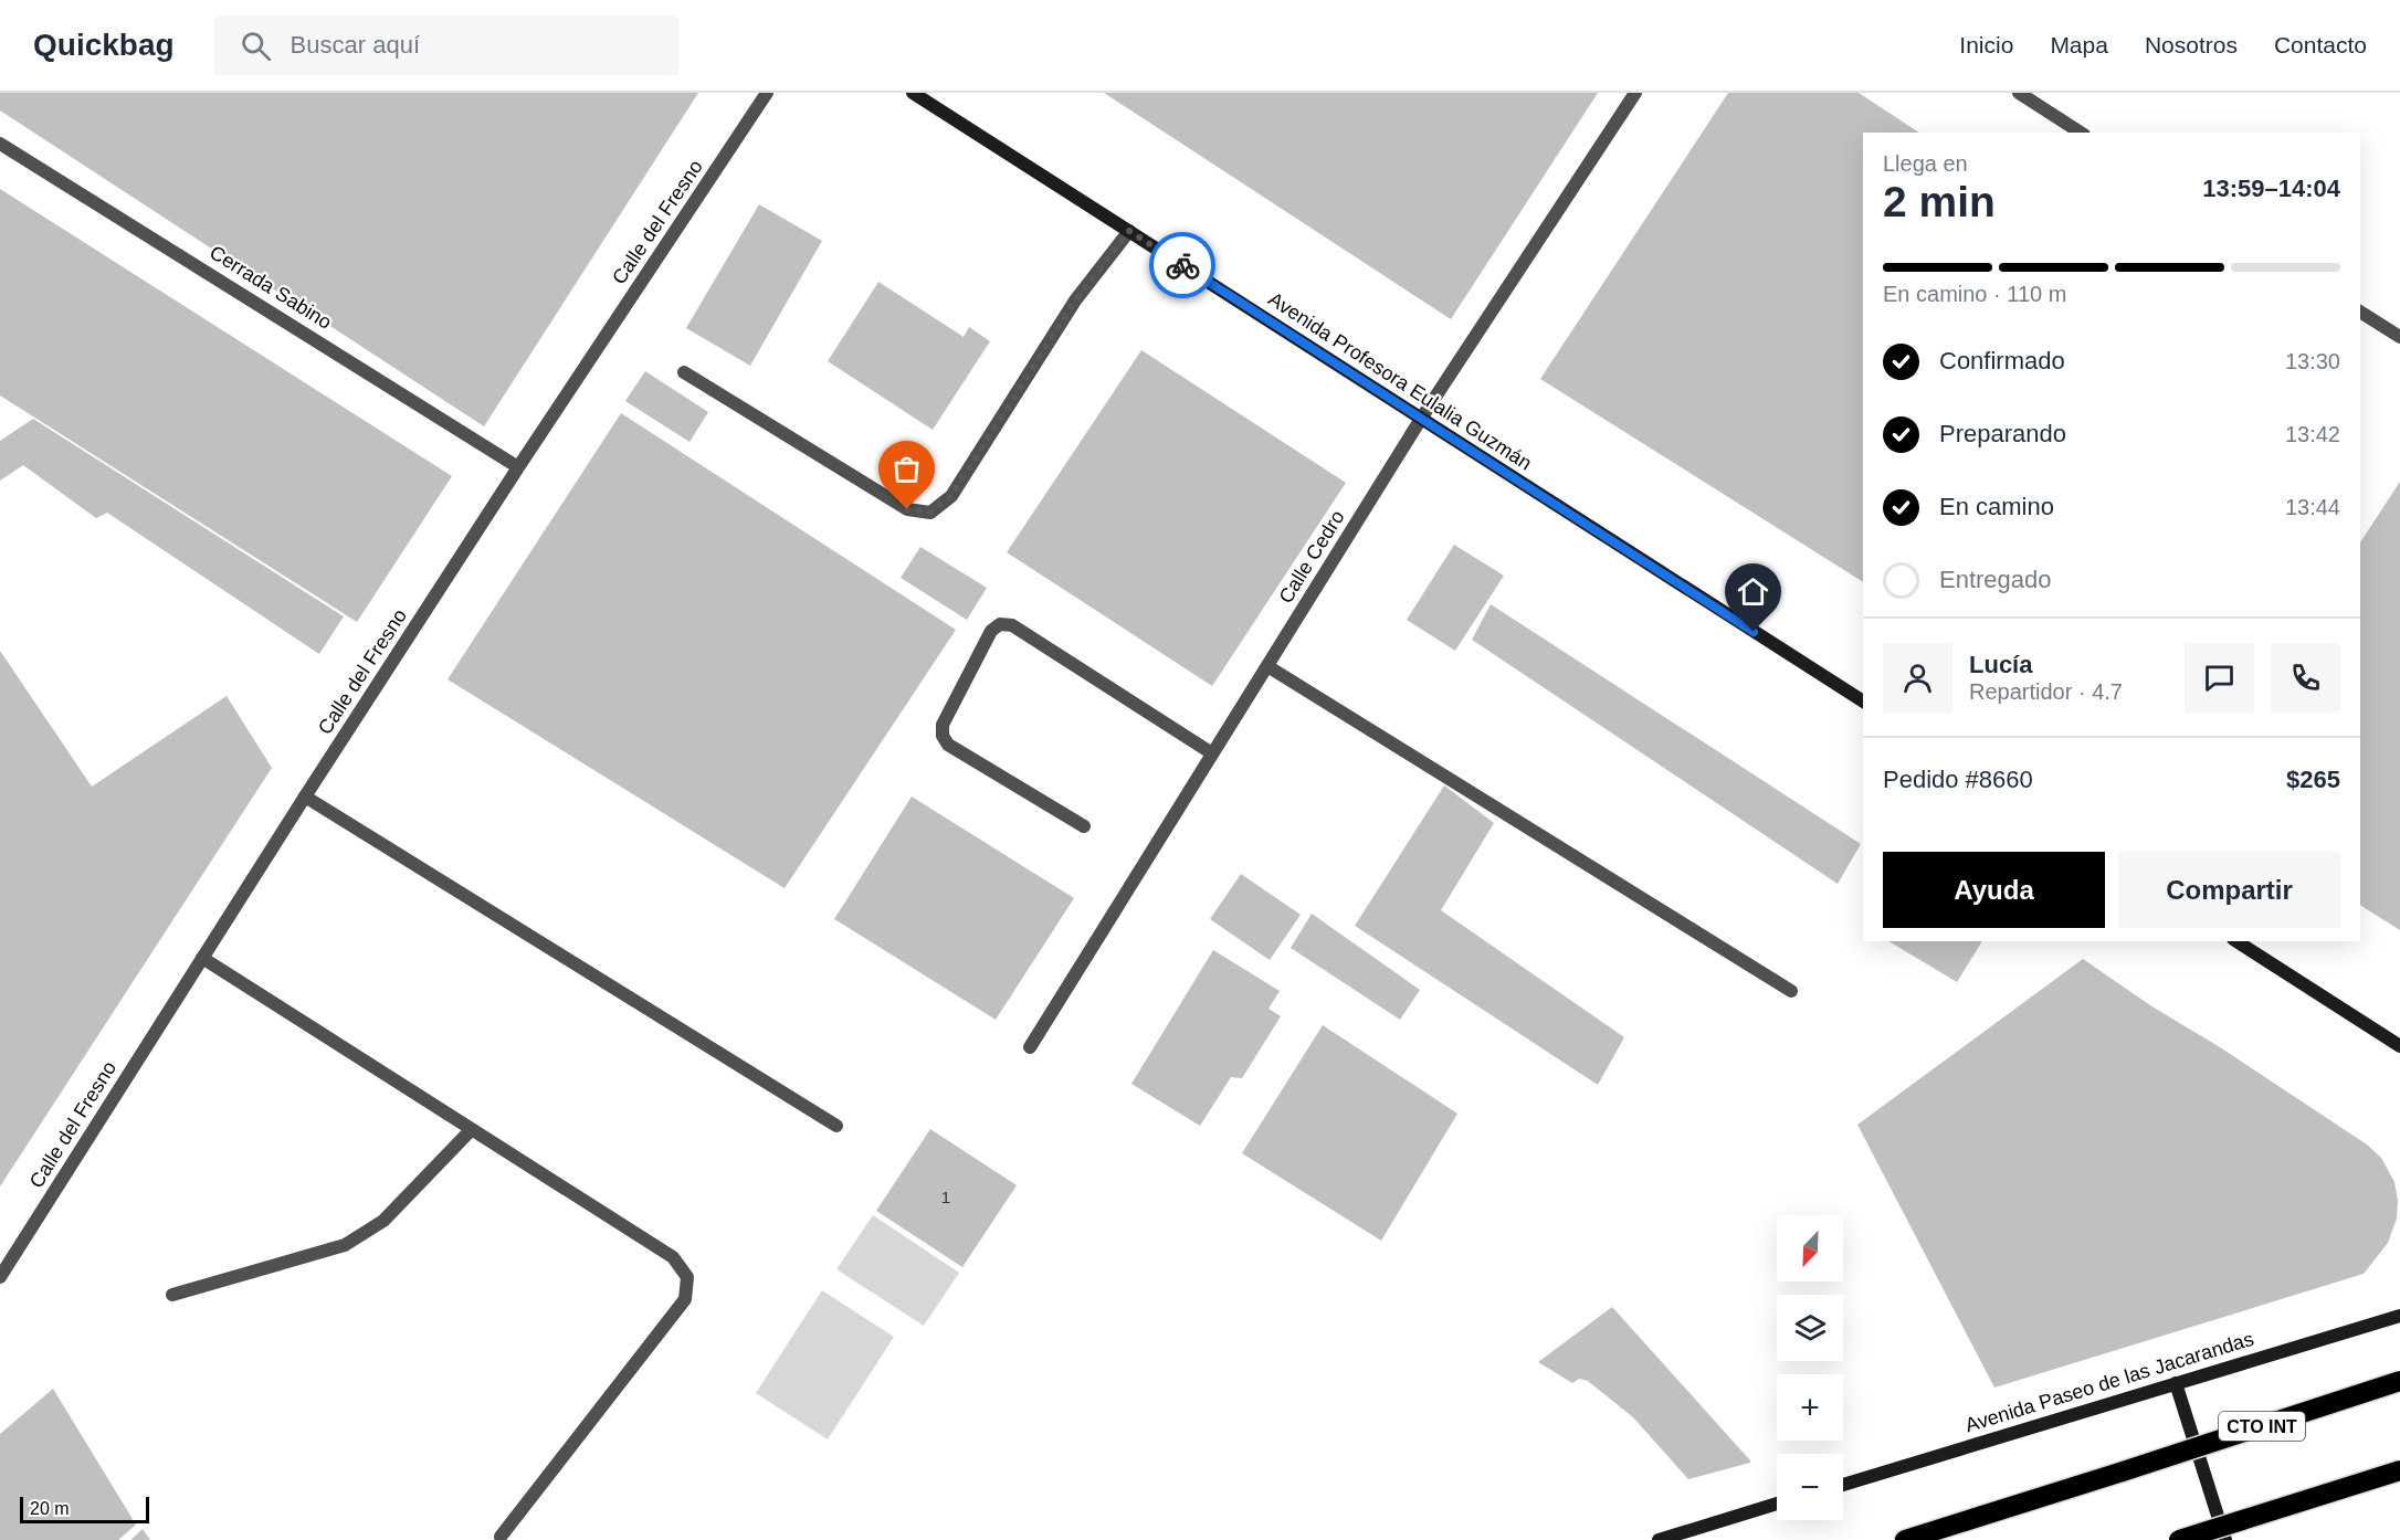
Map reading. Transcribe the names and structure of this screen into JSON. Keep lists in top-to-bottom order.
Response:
{
  "streets": {
    "highway": ["CTO INT"],
    "main road": ["Avenida Profesora Eulalia Guzmán", "Avenida Paseo de las Jacarandas"],
    "street": ["Calle del Fresno", "Cerrada Sabino", "Calle Cedro"]
  },
  "crossings": [
    ["Calle del Fresno", "Cerrada Sabino"],
    ["Avenida Profesora Eulalia Guzmán", "Calle Cedro"]
  ],
  "house_numbers": ["1"],
  "scale_bar": "20 m",
  "north": "bottom left",
  "page": {
    "header": "Quickbag",
    "search": "Buscar aquí",
    "nav": [
      "Inicio",
      "Mapa",
      "Nosotros",
      "Contacto"
    ],
    "heading": ["2 min", "Llega en", "13:59–14:04"],
    "panel": [
      "Lucía",
      "Repartidor · 4.7",
      "Pedido #8660",
      "$265"
    ],
    "bar": "En camino · 110 m",
    "list": [
      ["Confirmado", "13:30"],
      ["Preparando", "13:42"],
      ["En camino", "13:44"],
      "Entregado"
    ],
    "buttons": ["Ayuda", "Compartir"],
    "map_buttons": ["+", "−"],
    "scale": "20 m"
  }
}
